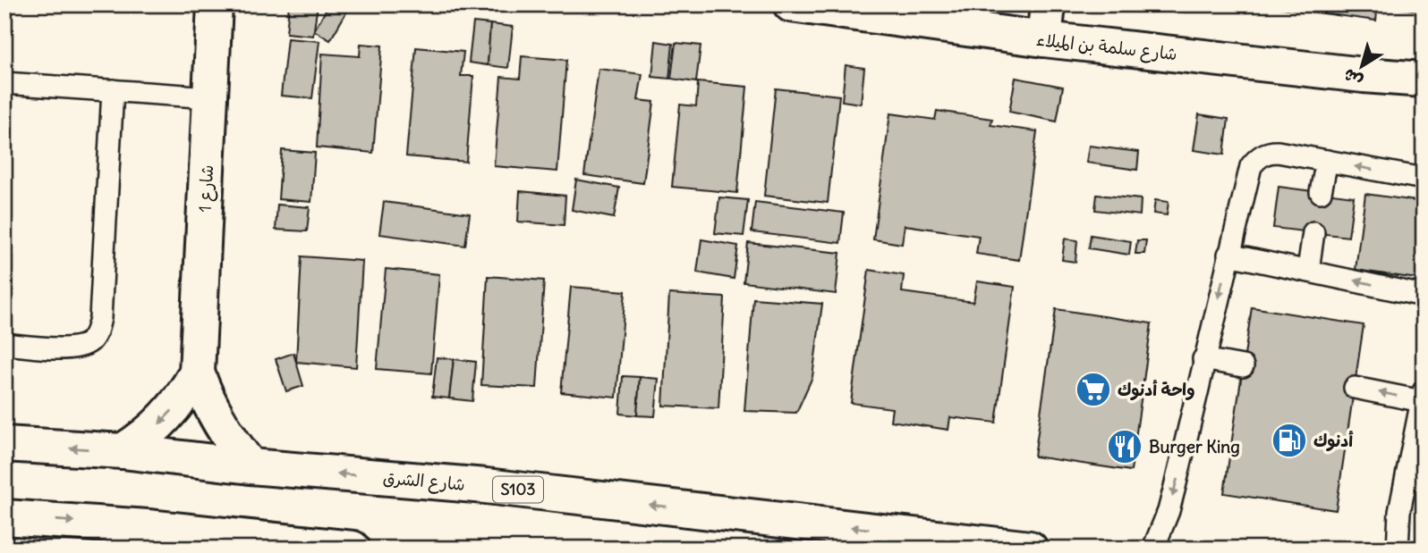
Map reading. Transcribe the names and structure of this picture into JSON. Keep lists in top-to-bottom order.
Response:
{
  "streets": {
    "main road": [
      "شارع سلمة بن الميلاء",
      "شارع 1",
      "شارع الشرق",
      "S103"
    ]
  },
  "one_way": ["شارع الشرق"],
  "places": {
    "supermarket": ["واحة أدنوك"],
    "fuel station": ["أدنوك"],
    "restaurant": ["Burger King"]
  },
  "north": "bottom left"
}
